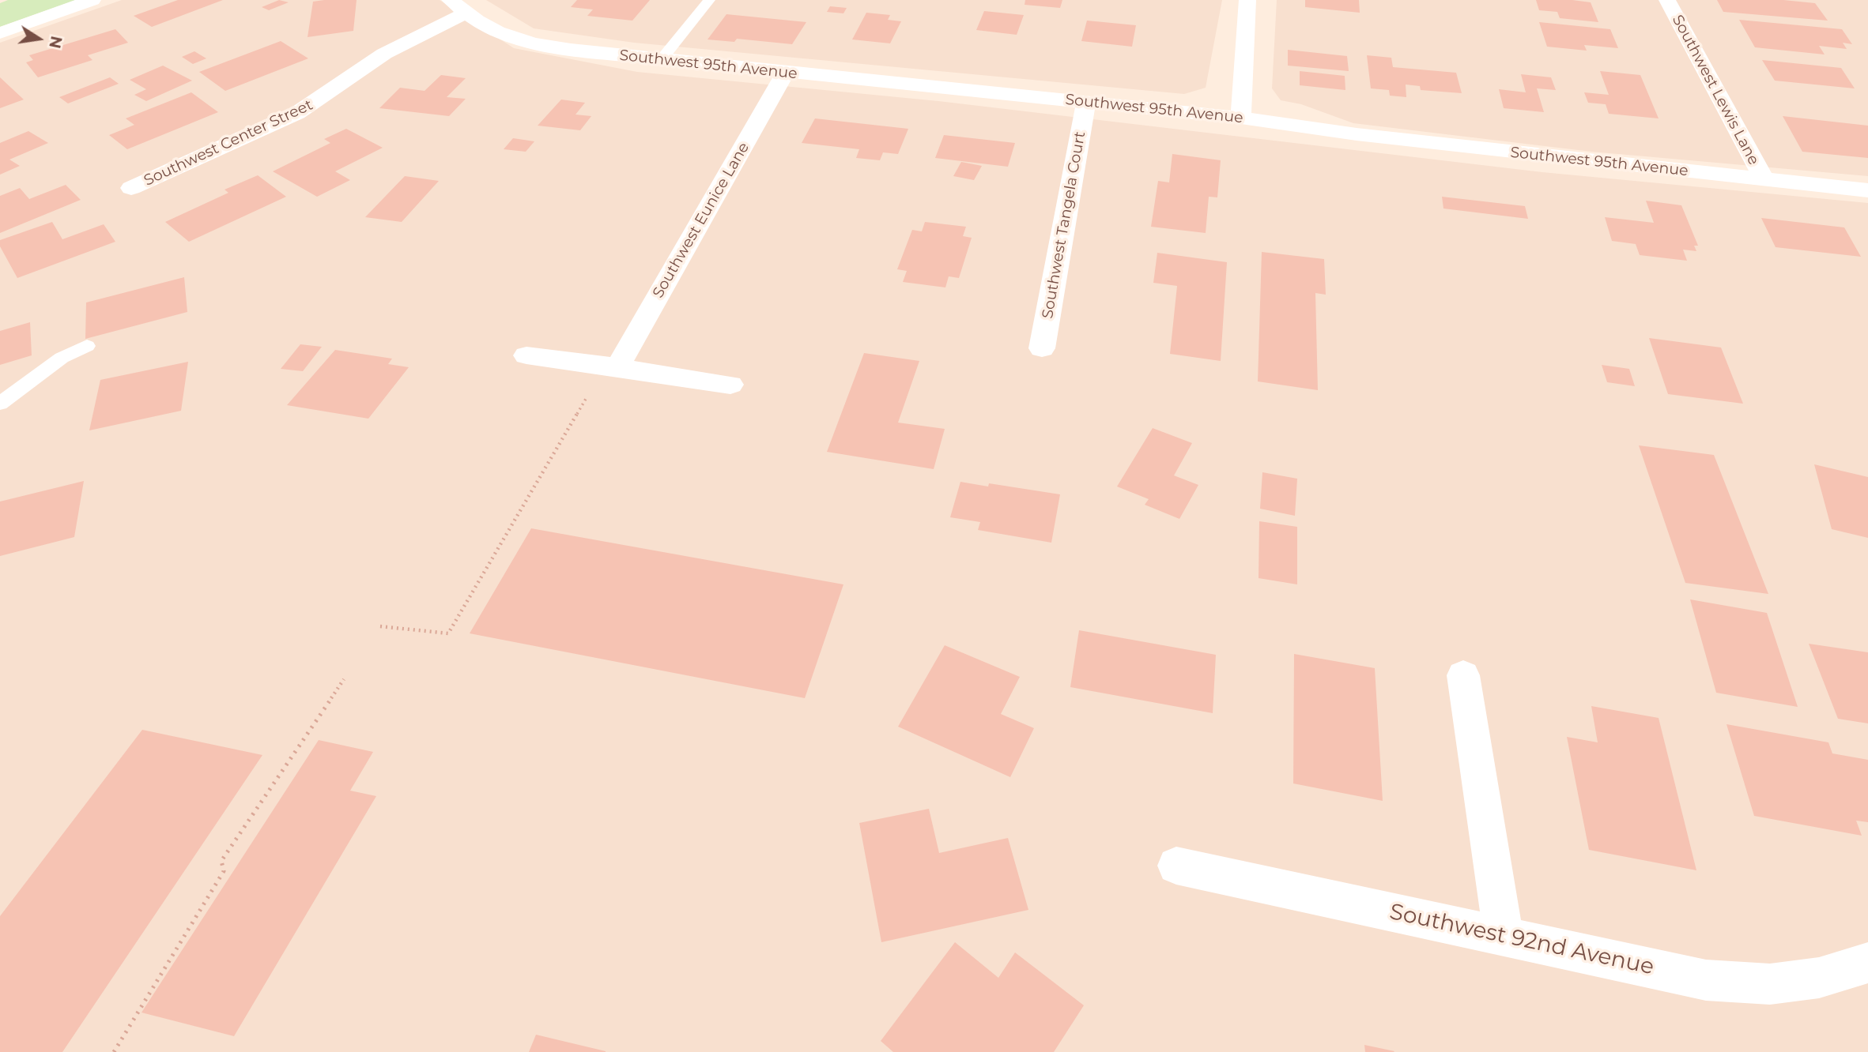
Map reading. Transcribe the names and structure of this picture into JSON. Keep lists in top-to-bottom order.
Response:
{
  "streets": {
    "street": [
      "Southwest 95th Avenue",
      "Southwest Lewis Lane",
      "Southwest Center Street",
      "Southwest Eunice Lane",
      "Southwest Tangela Court",
      "Southwest 92nd Avenue"
    ]
  },
  "crossings": [
    ["Southwest 95th Avenue", "Southwest Lewis Lane"],
    ["Southwest 95th Avenue", "Southwest Center Street"],
    ["Southwest 95th Avenue", "Southwest Eunice Lane"],
    ["Southwest 95th Avenue", "Southwest Tangela Court"]
  ],
  "north": "right"
}
